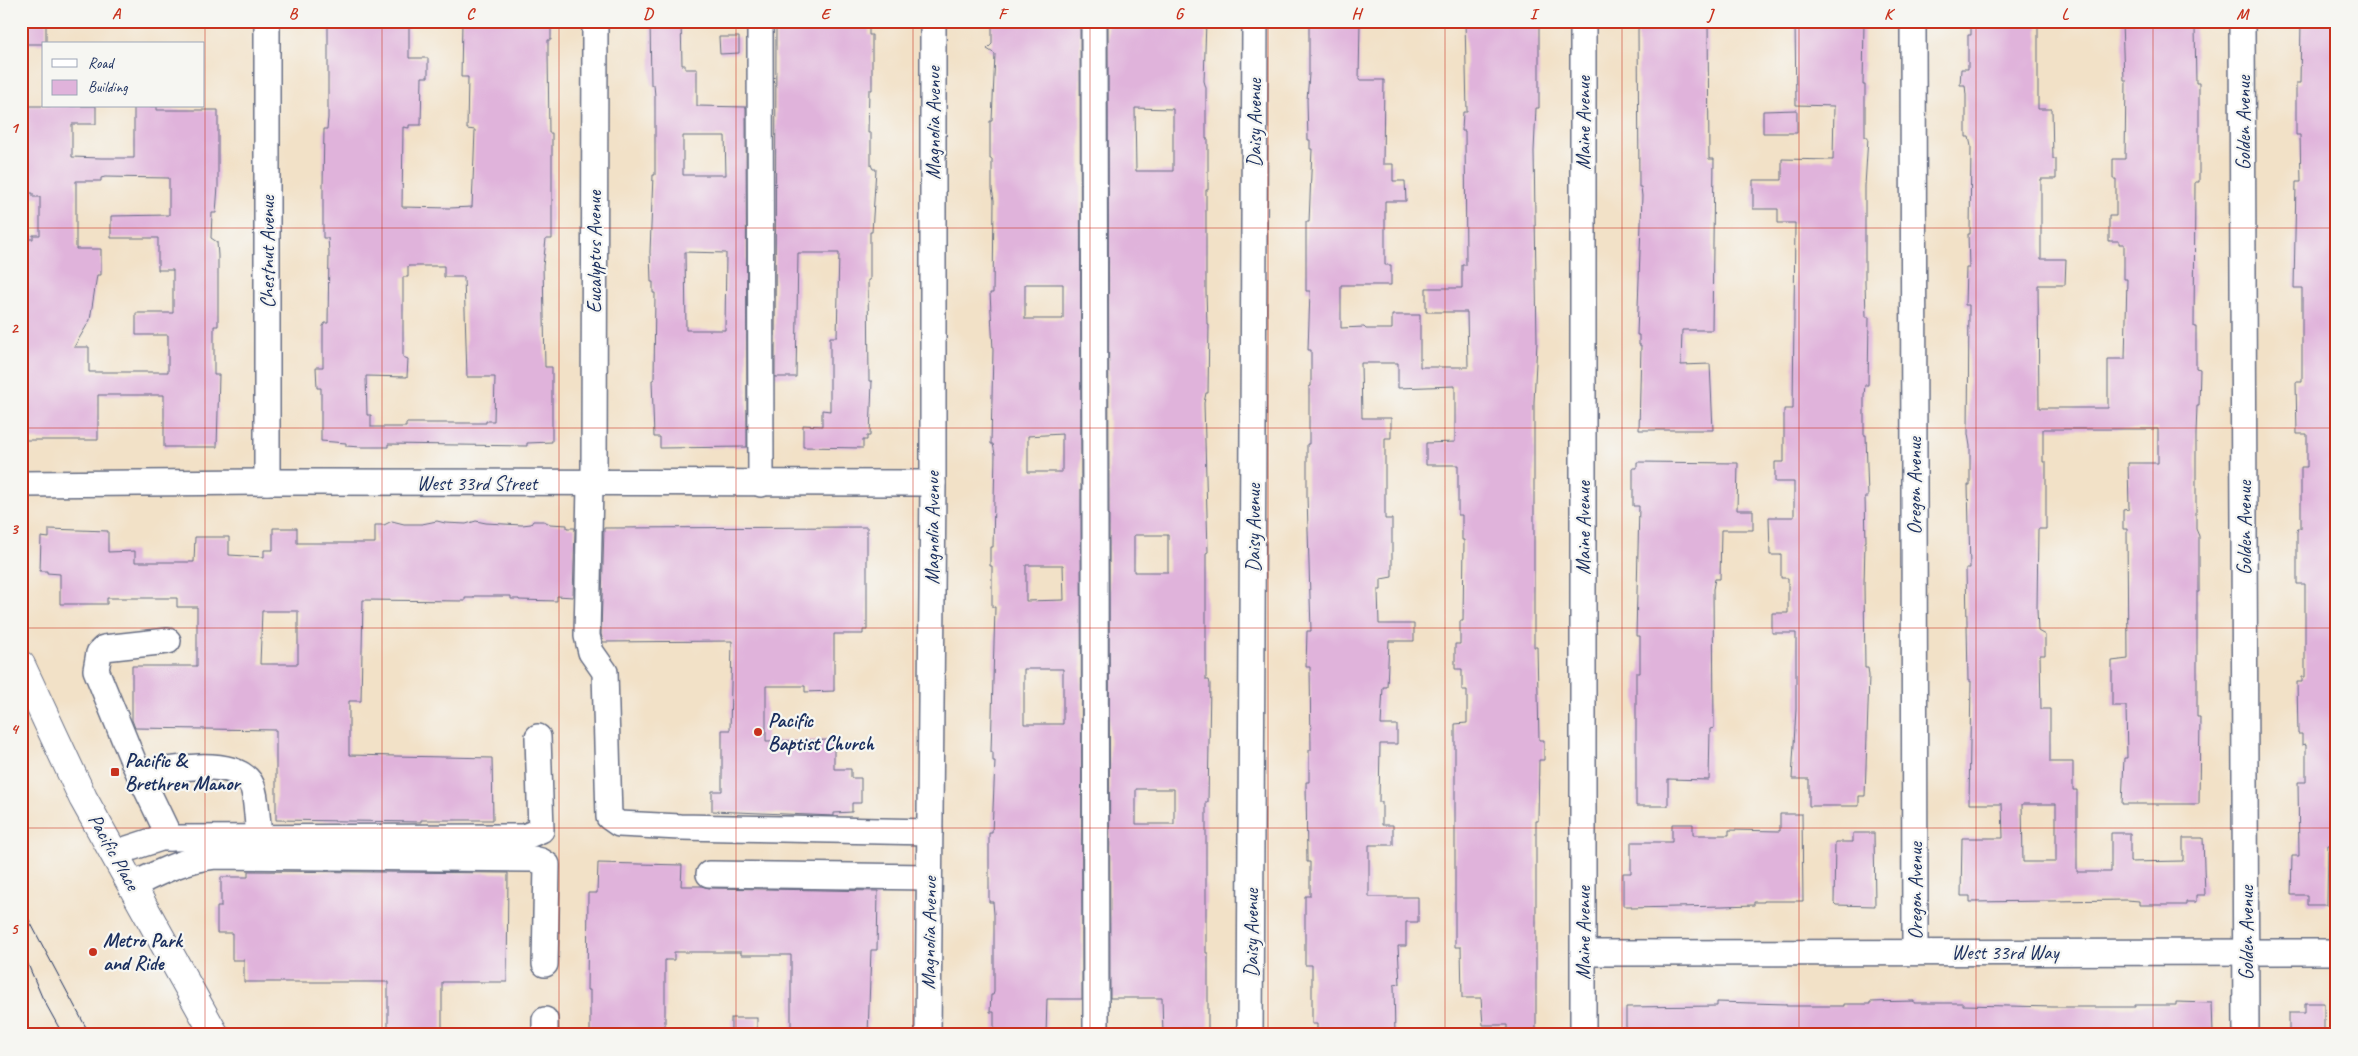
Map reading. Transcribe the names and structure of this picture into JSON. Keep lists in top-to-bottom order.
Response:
{
  "streets": {
    "main road": ["Pacific Place"],
    "street": [
      "Magnolia Avenue",
      "Daisy Avenue",
      "Maine Avenue",
      "Golden Avenue",
      "Chestnut Avenue",
      "Eucalyptus Avenue",
      "West 33rd Street",
      "Oregon Avenue",
      "West 33rd Way"
    ]
  },
  "crossings": [
    ["Magnolia Avenue", "Eucalyptus Avenue"],
    ["Magnolia Avenue", "West 33rd Street"],
    ["Maine Avenue", "West 33rd Way"],
    ["Golden Avenue", "West 33rd Way"],
    ["Chestnut Avenue", "West 33rd Street"],
    ["Eucalyptus Avenue", "West 33rd Street"],
    ["Oregon Avenue", "West 33rd Way"]
  ],
  "places": {
    "other": ["Pacific Baptist Church", "Metro Park and Ride"],
    "transit": ["Pacific & Brethren Manor"]
  },
  "legend": ["Road", "Building"],
  "grid": {
    "columns": [
      "A",
      "B",
      "C",
      "D",
      "E",
      "F",
      "G",
      "H",
      "I",
      "J",
      "K",
      "L",
      "M"
    ],
    "rows": [
      "1",
      "2",
      "3",
      "4",
      "5"
    ]
  }
}
